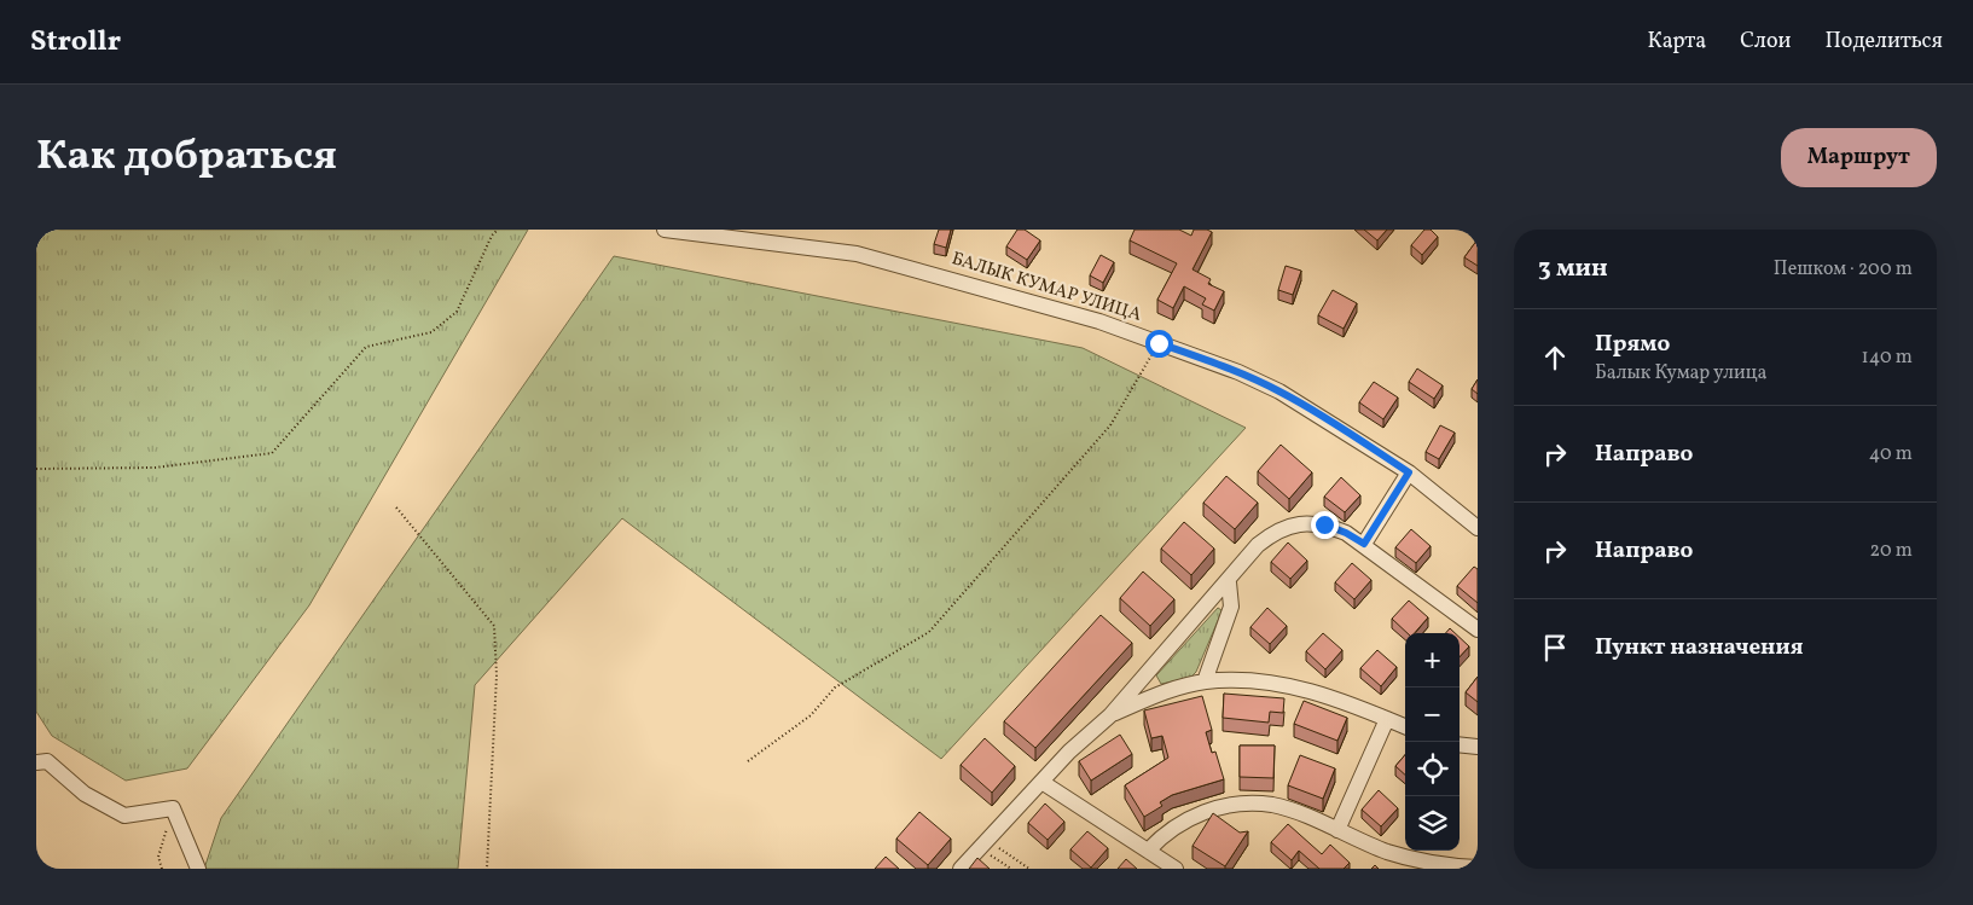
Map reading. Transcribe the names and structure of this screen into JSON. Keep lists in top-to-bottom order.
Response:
{
  "streets": {
    "street": ["БАЛЫК КУМАР УЛИЦА"]
  },
  "page": {
    "header": "Strollr",
    "nav": ["Карта", "Слои", "Поделиться"],
    "title": "Как добраться",
    "buttons": "Маршрут",
    "heading": ["3 мин", "Пешком · 200 m"],
    "list": [
      ["Прямо", "Балык Кумар улица", "140 m"],
      ["Направо", "40 m"],
      ["Направо", "20 m"],
      "Пункт назначения"
    ],
    "map_buttons": ["+", "−"]
  }
}
